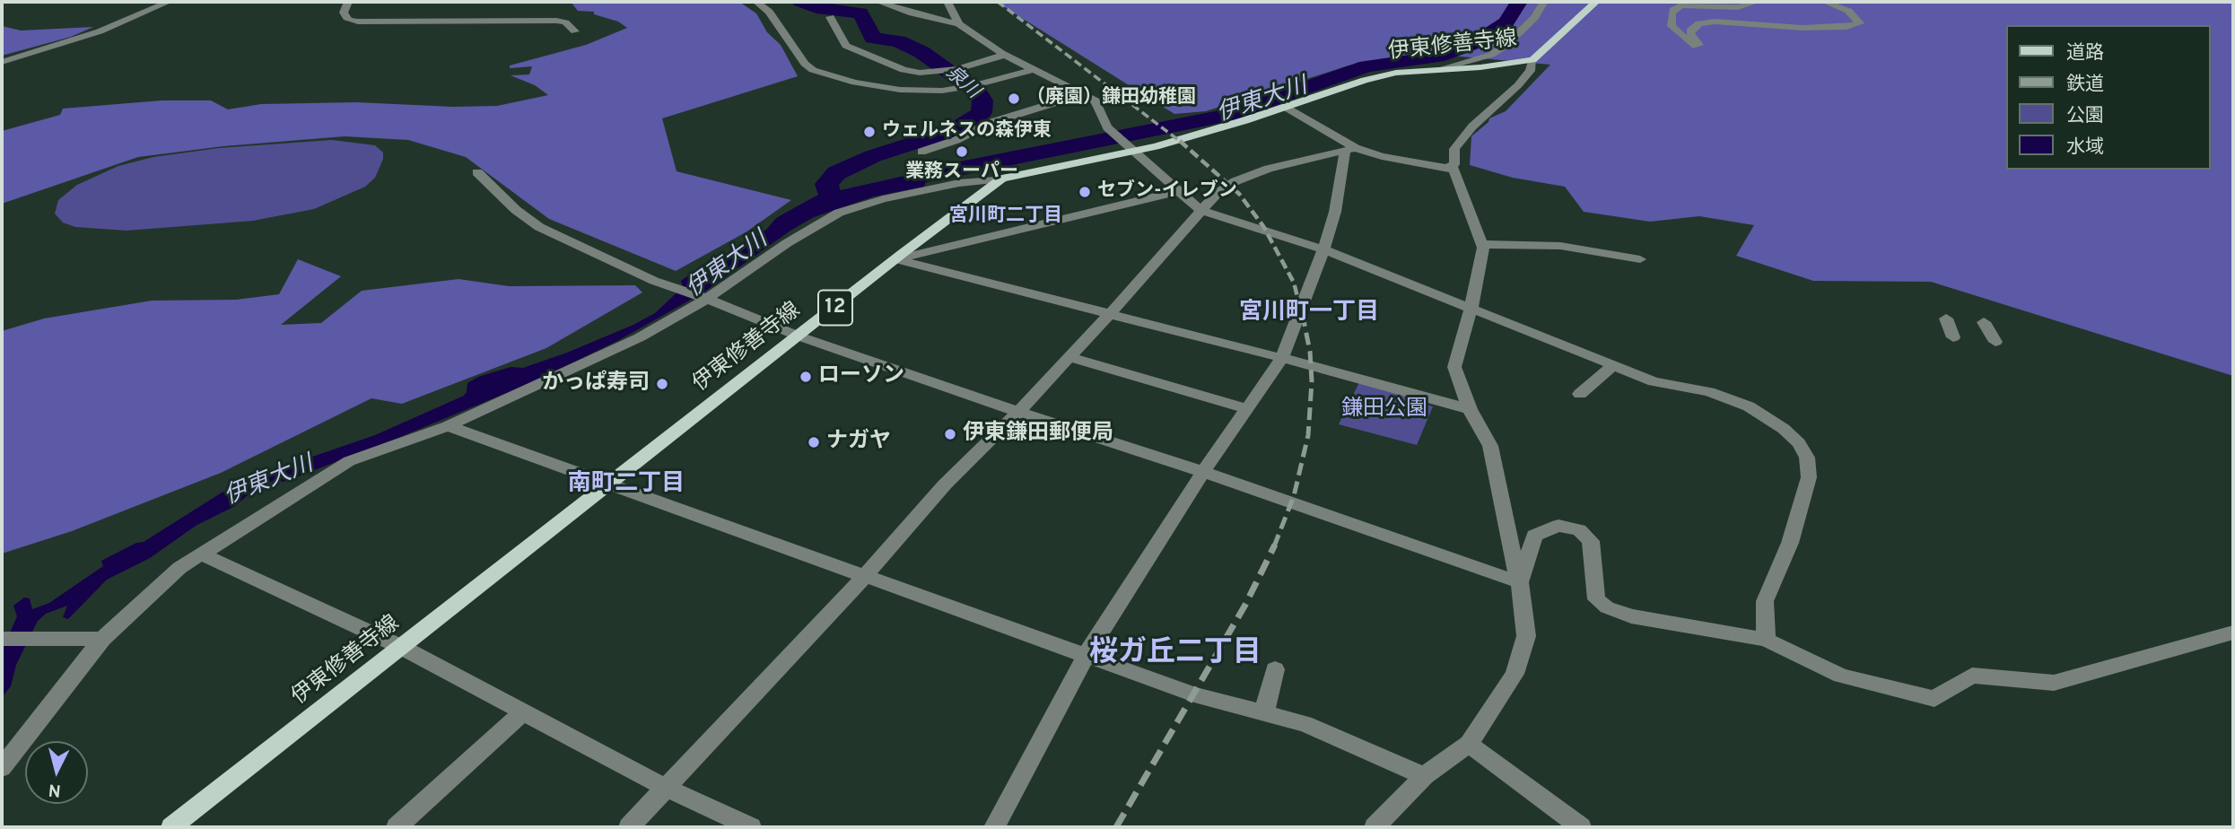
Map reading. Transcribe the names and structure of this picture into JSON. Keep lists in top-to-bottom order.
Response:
{
  "streets": {
    "main road": ["伊東修善寺線", "12"]
  },
  "districts": [
    "宮川町二丁目",
    "宮川町一丁目",
    "南町二丁目",
    "桜ガ丘二丁目"
  ],
  "water": ["泉川", "伊東大川"],
  "parks": ["鎌田公園"],
  "places": [
    "（廃園）鎌田幼稚園",
    "ウェルネスの森伊東",
    "業務スーパー",
    "セブン-イレブン",
    "ローソン",
    "かっぱ寿司",
    "伊東鎌田郵便局",
    "ナガヤ"
  ],
  "legend": [
    "道路",
    "鉄道",
    "公園",
    "水域"
  ],
  "north": "bottom"
}
